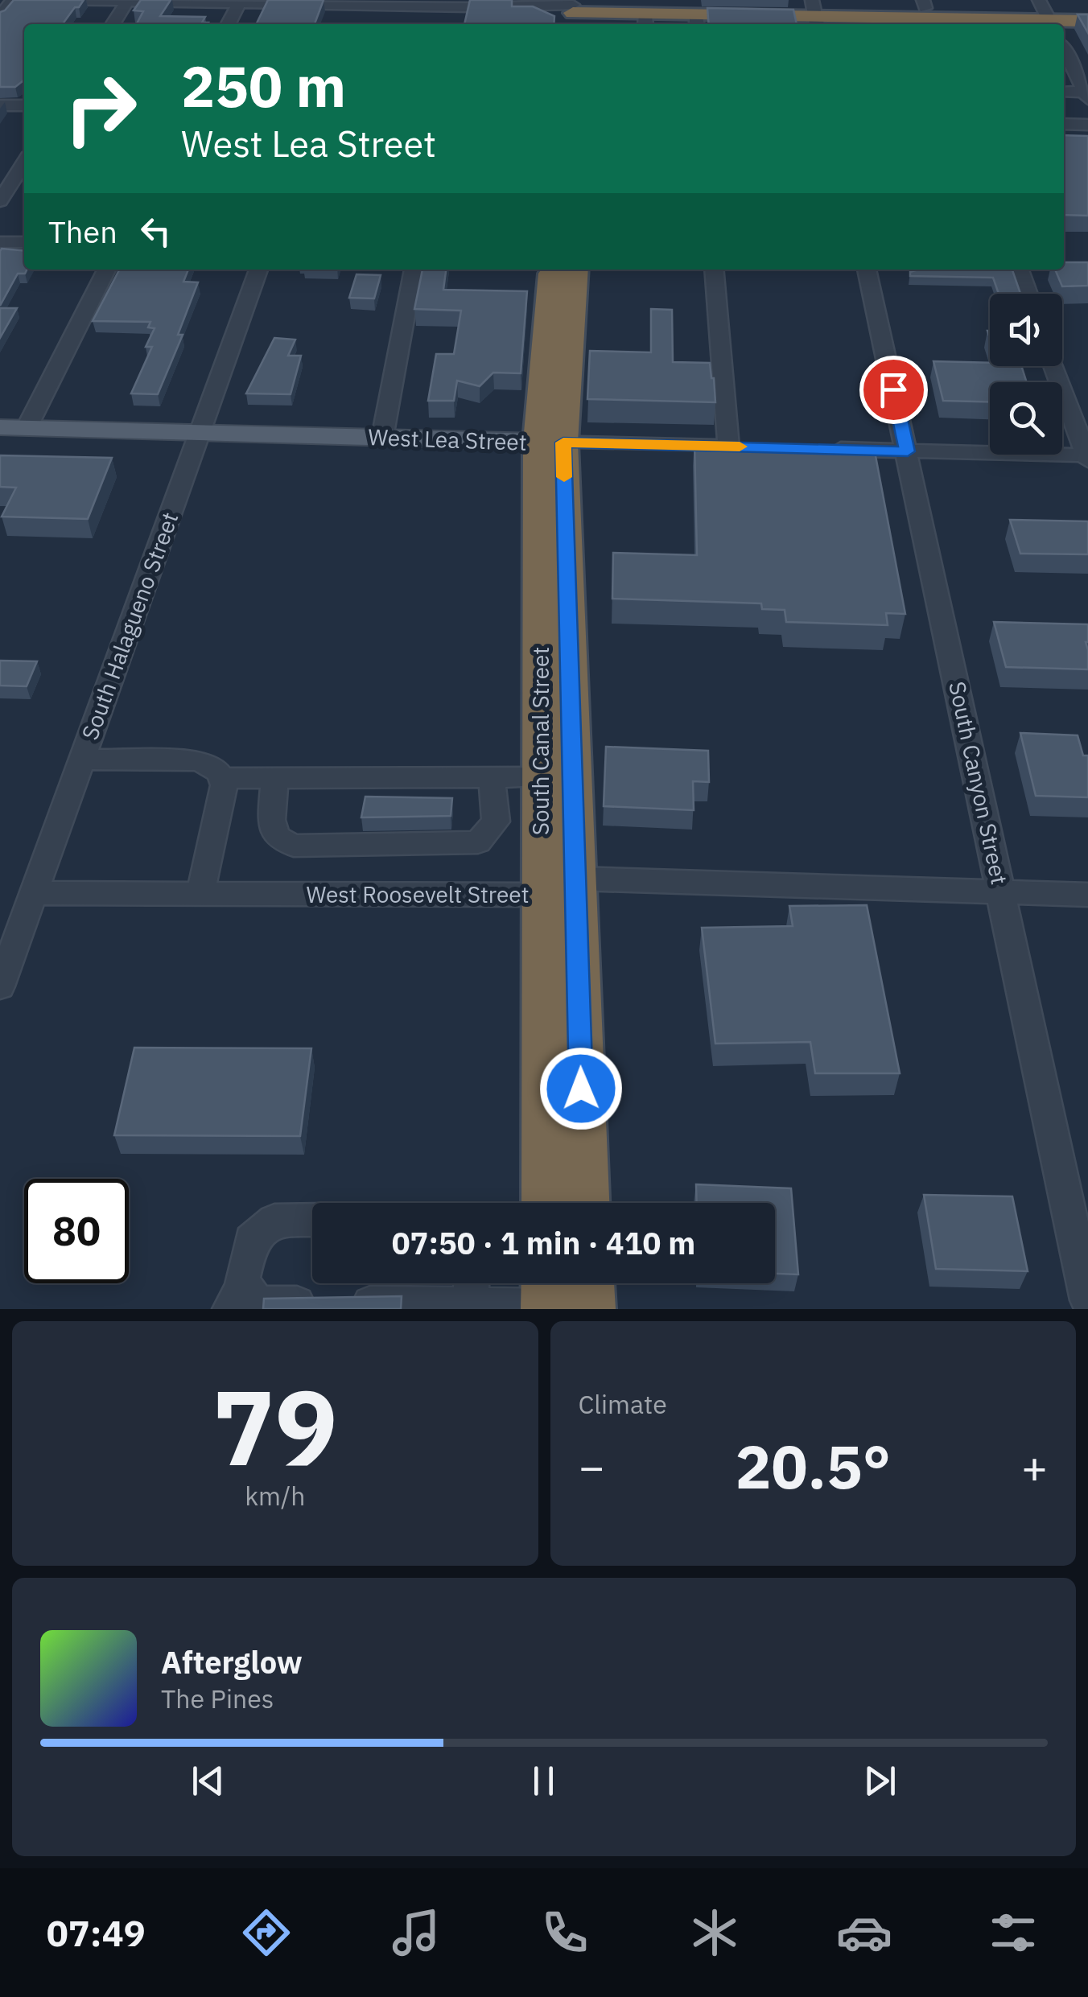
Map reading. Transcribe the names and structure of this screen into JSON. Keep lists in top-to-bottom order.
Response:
{
  "streets": {
    "highway": ["South Canal Street"],
    "main road": ["West Lea Street"],
    "street": ["South Halagueno Street", "South Canyon Street", "West Roosevelt Street"]
  },
  "crossings": [
    ["West Lea Street", "South Halagueno Street"],
    ["West Lea Street", "South Canal Street"],
    ["South Halagueno Street", "West Roosevelt Street"],
    ["South Canal Street", "West Roosevelt Street"],
    ["South Canyon Street", "West Roosevelt Street"]
  ],
  "page": {
    "turn": ["250 m", "West Lea Street"],
    "then": "Then",
    "limit": "80",
    "trip": "07:50 · 1 min · 410 m",
    "tile": [
      ["79", "km/h"],
      "Climate"
    ],
    "heat": ["−", "20.5°", "+"],
    "song": ["Afterglow", "The Pines"],
    "tabs": "07:49"
  }
}
